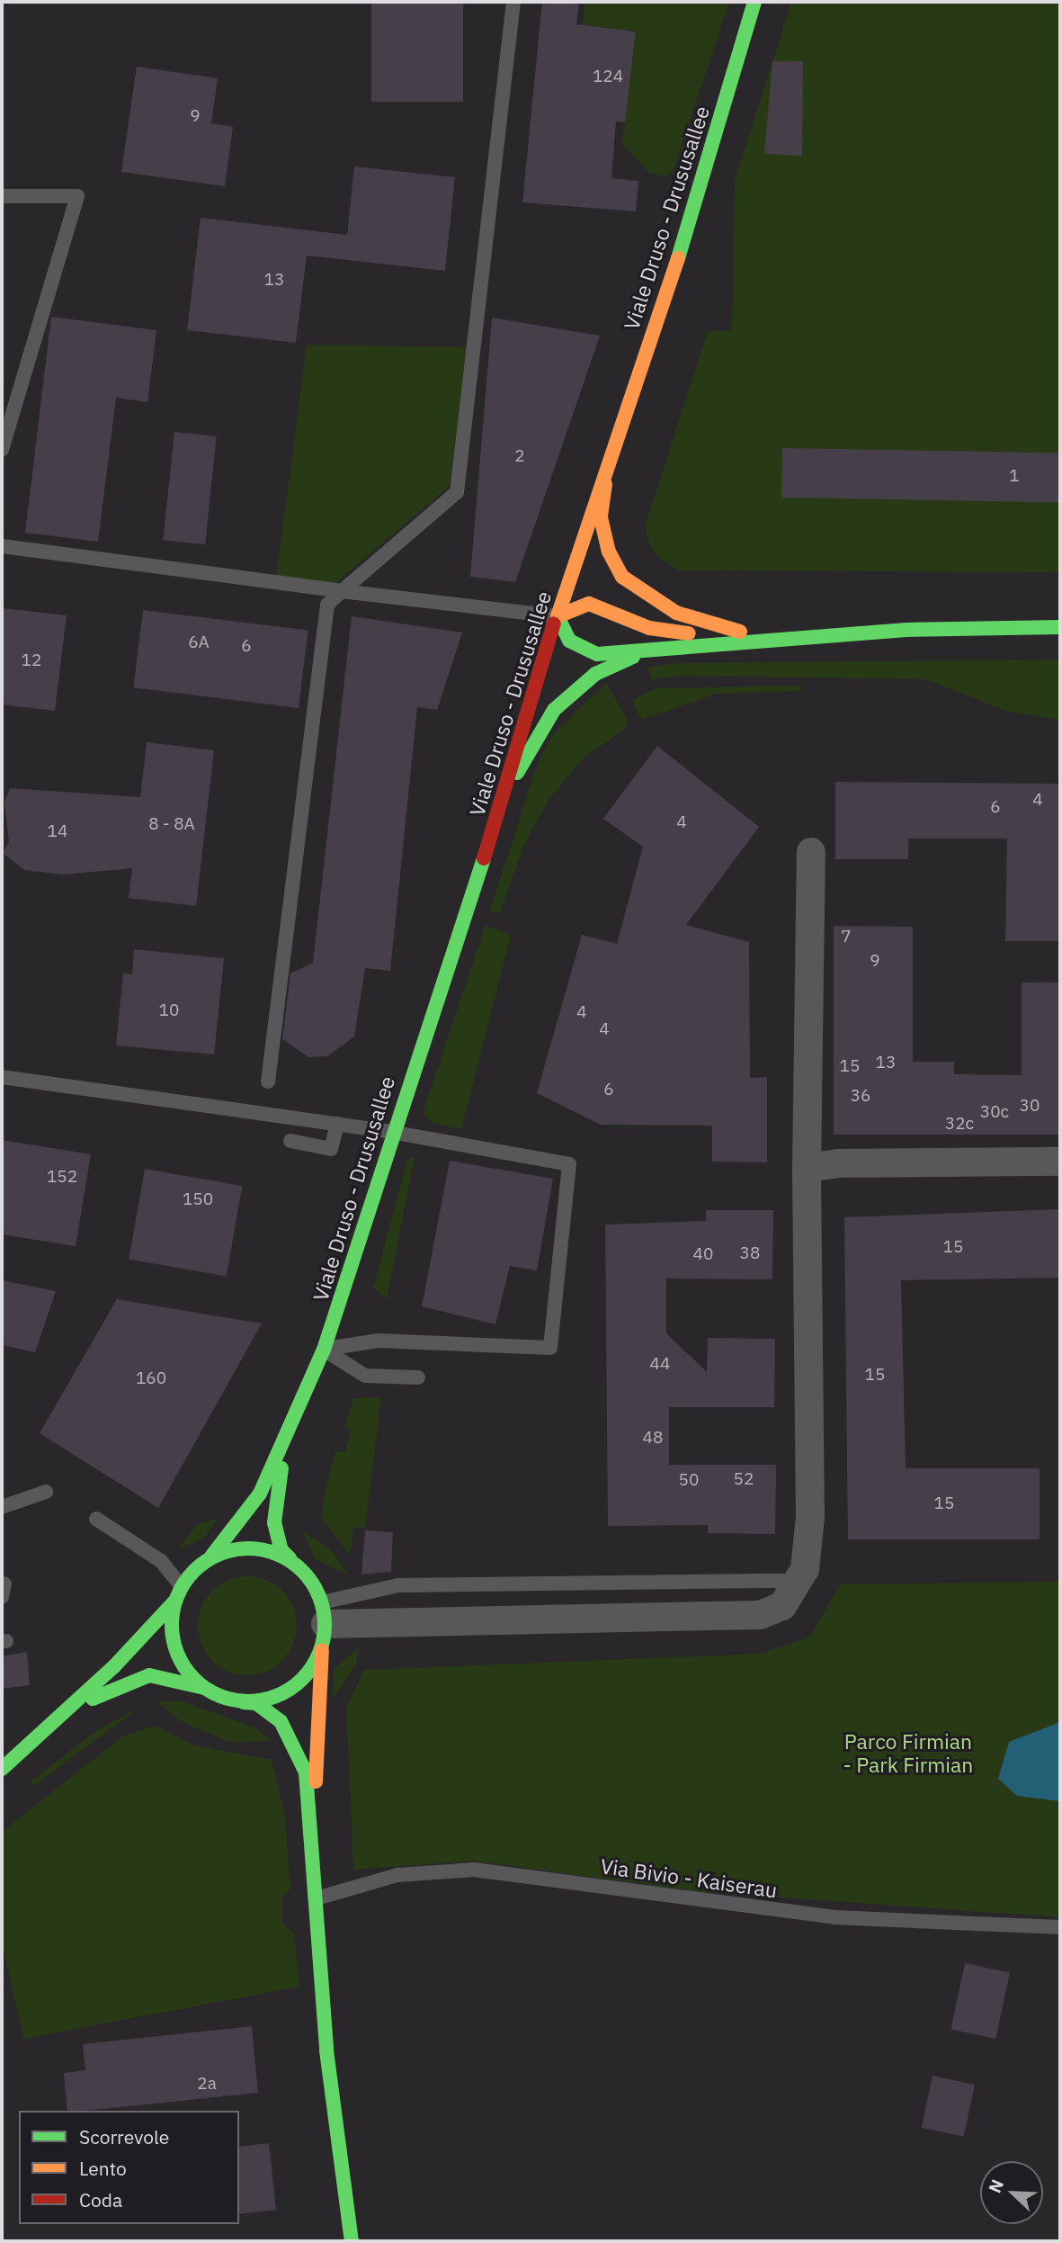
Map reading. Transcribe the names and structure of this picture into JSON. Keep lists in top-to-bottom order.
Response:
{
  "streets": {
    "main road": ["Viale Druso - Drususallee"],
    "lane": ["Via Bivio - Kaiserau"]
  },
  "parks": ["Parco Firmian - Park Firmian"],
  "house_numbers": [
    "124",
    "9",
    "13",
    "2",
    "1",
    "6A",
    "6",
    "12",
    "4",
    "6",
    "4",
    "8 - 8A",
    "14",
    "7",
    "9",
    "10",
    "4",
    "4",
    "13",
    "15",
    "6",
    "36",
    "30",
    "30c",
    "32c",
    "152",
    "150",
    "15",
    "38",
    "40",
    "44",
    "15",
    "160",
    "48",
    "52",
    "50",
    "15",
    "2a"
  ],
  "legend": ["Scorrevole", "Lento", "Coda"],
  "north": "top left"
}
